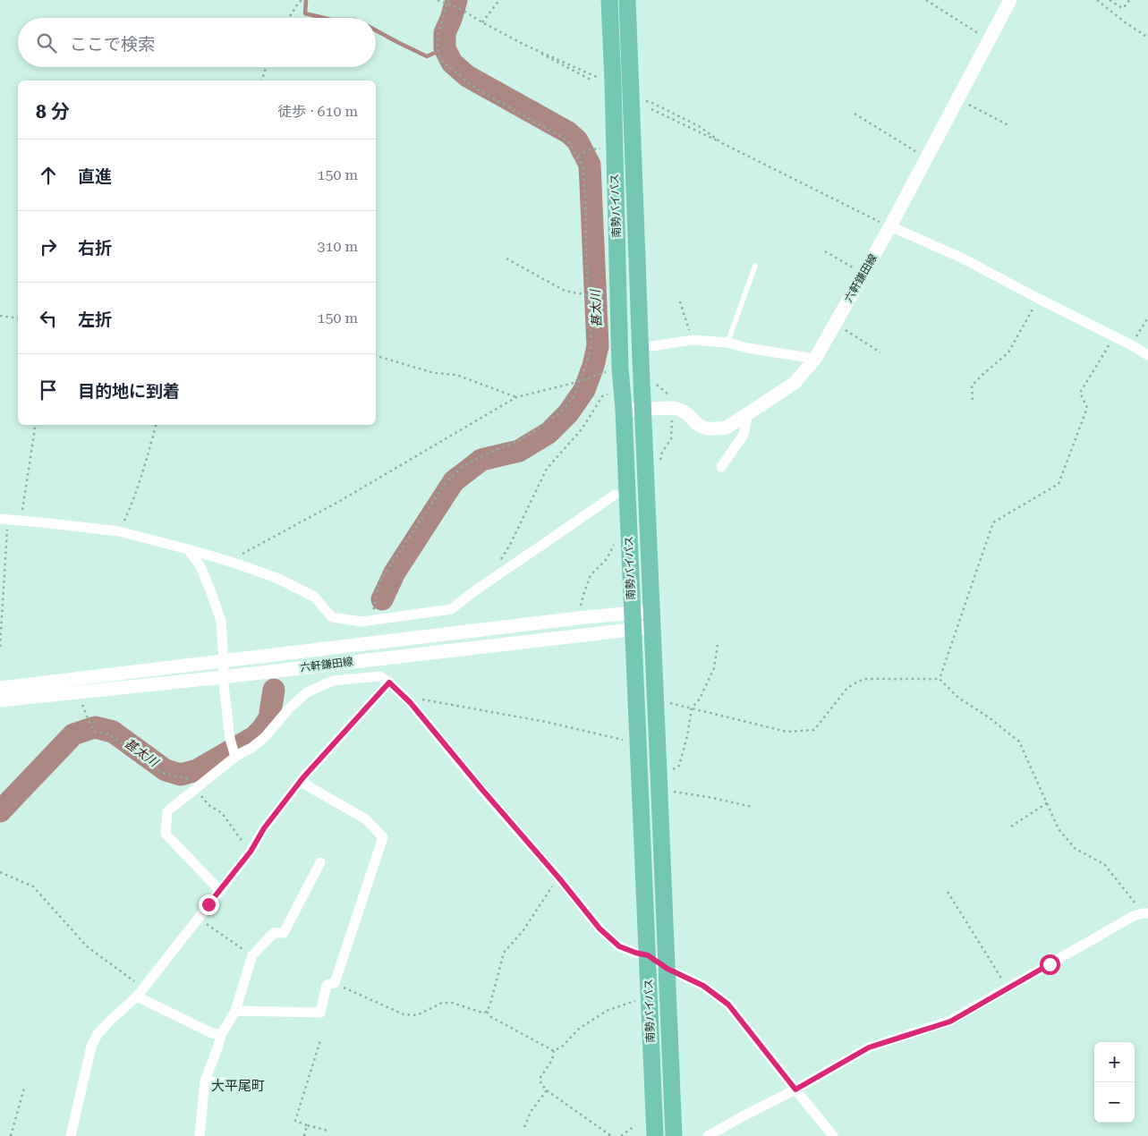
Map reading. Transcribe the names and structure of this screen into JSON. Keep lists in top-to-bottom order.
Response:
{
  "streets": {
    "highway": ["南勢バイパス"],
    "main road": ["六軒鎌田線"]
  },
  "crossings": [
    ["南勢バイパス", "六軒鎌田線"]
  ],
  "districts": ["大平尾町"],
  "water": ["甚太川"],
  "page": {
    "search": "ここで検索",
    "heading": ["8 分", "徒歩 · 610 m"],
    "list": [
      ["直進", "150 m"],
      ["右折", "310 m"],
      ["左折", "150 m"],
      "目的地に到着"
    ],
    "map_buttons": ["+", "−"]
  }
}
